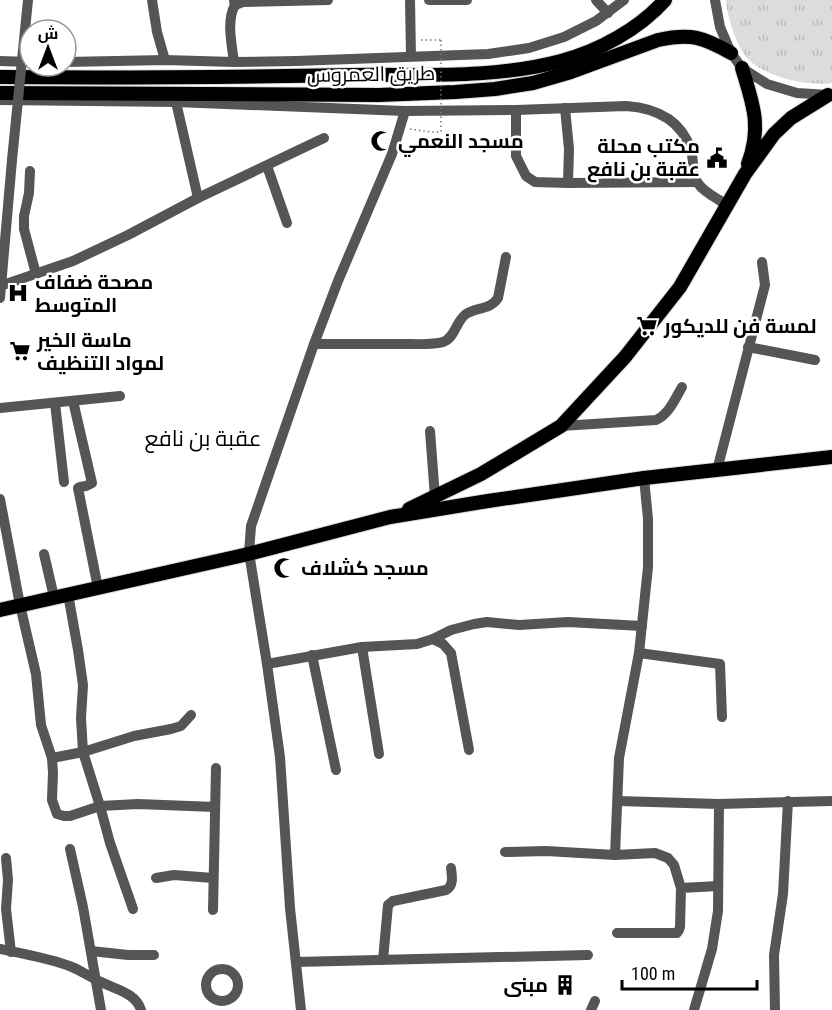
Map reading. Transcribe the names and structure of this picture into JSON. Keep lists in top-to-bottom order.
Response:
{
  "streets": {
    "main road": ["طريق العمروس"]
  },
  "districts": ["عقبة بن نافع"],
  "places": {
    "mosque": ["مسجد النعمي", "مسجد كشلاف"],
    "public building": ["مكتب محلة عقبة بن نافع"],
    "hospital": ["مصحة ضفاف المتوسط"],
    "supermarket": ["لمسة فن للديكور", "ماسة الخير لمواد التنظيف"],
    "building": ["مبنى"]
  },
  "scale_bar": "100 m",
  "north": "top"
}
